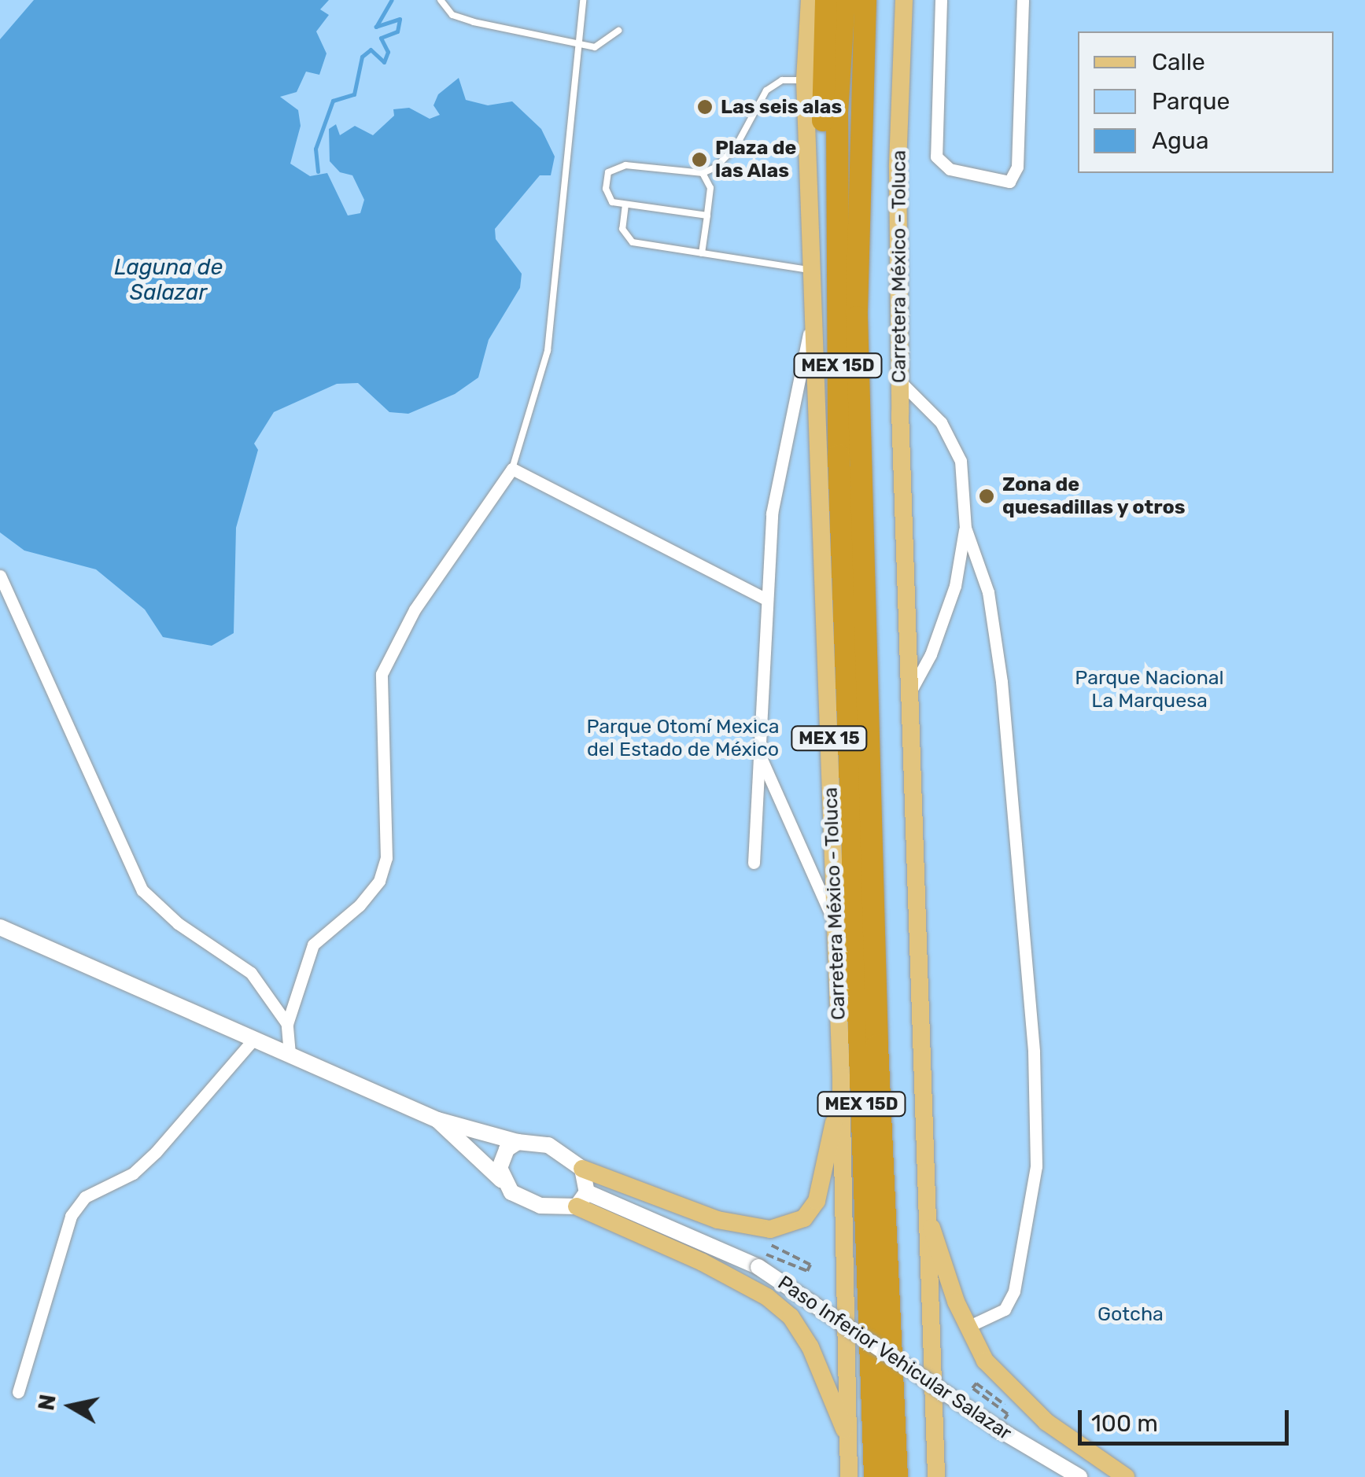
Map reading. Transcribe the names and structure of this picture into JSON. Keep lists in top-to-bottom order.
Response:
{
  "streets": {
    "highway": ["MEX 15D"],
    "main road": ["Carretera México - Toluca", "MEX 15", "Paso Inferior Vehicular Salazar"]
  },
  "water": ["Laguna de Salazar"],
  "parks": ["Parque Nacional La Marquesa", "Parque Otomí Mexica del Estado de México", "Gotcha"],
  "places": ["Las seis alas", "Plaza de las Alas", "Zona de quesadillas y otros"],
  "legend": ["Calle", "Parque", "Agua"],
  "scale_bar": "100 m",
  "north": "left"
}
